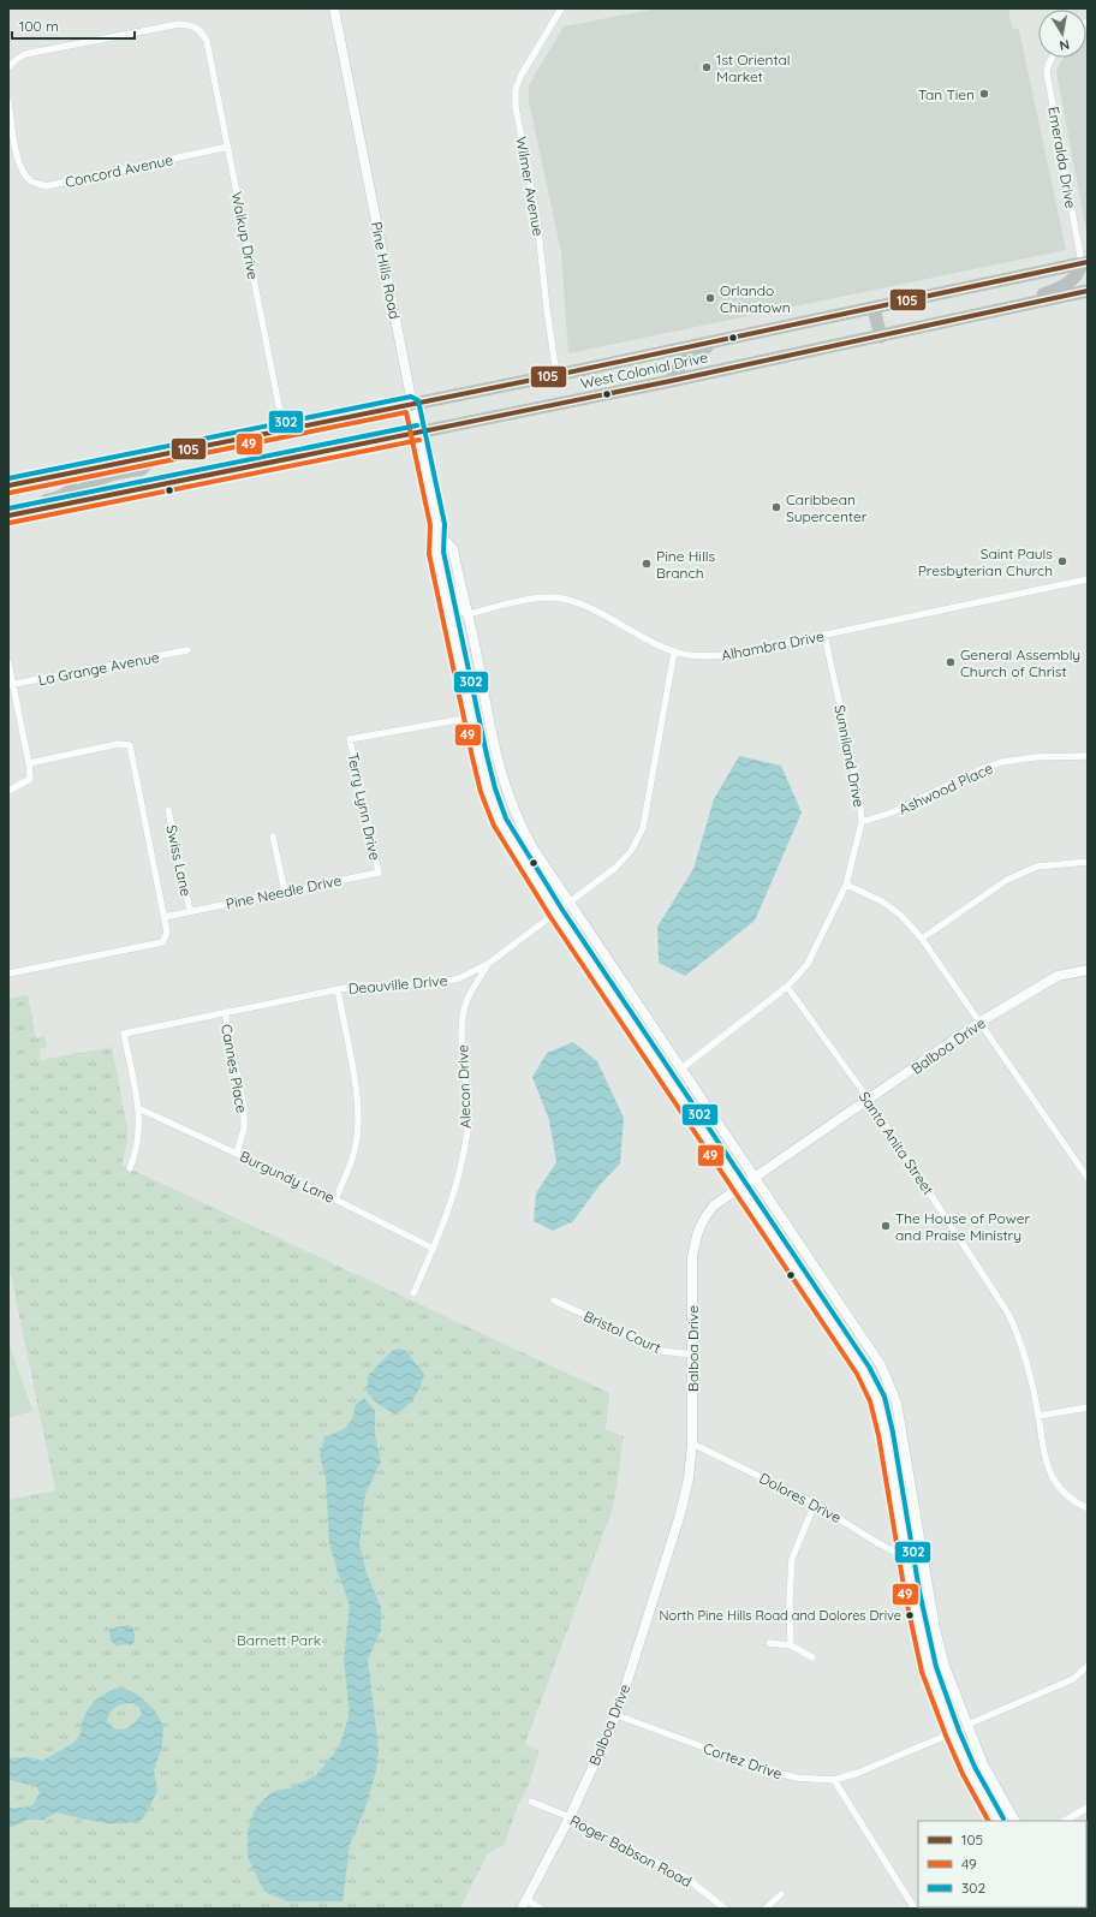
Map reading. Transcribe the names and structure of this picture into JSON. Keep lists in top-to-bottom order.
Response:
{
  "streets": {
    "highway": ["West Colonial Drive"],
    "main road": ["Pine Hills Road", "Balboa Drive"],
    "street": [
      "Emeralda Drive",
      "Concord Avenue",
      "Wilmer Avenue",
      "Walkup Drive",
      "Alhambra Drive",
      "La Grange Avenue",
      "Sunniland Drive",
      "Ashwood Place",
      "Terry Lynn Drive",
      "Swiss Lane",
      "Pine Needle Drive",
      "Deauville Drive",
      "Cannes Place",
      "Alecon Drive",
      "Santa Anita Street",
      "Burgundy Lane",
      "Bristol Court",
      "Dolores Drive",
      "Cortez Drive",
      "Roger Babson Road"
    ]
  },
  "crossings": [
    ["Emeralda Drive", "West Colonial Drive"],
    ["Concord Avenue", "Walkup Drive"],
    ["Wilmer Avenue", "West Colonial Drive"],
    ["Walkup Drive", "West Colonial Drive"],
    ["Pine Hills Road", "West Colonial Drive"],
    ["Pine Hills Road", "Alhambra Drive"],
    ["Pine Hills Road", "Sunniland Drive"],
    ["Pine Hills Road", "Terry Lynn Drive"],
    ["Pine Hills Road", "Deauville Drive"],
    ["Pine Hills Road", "Balboa Drive"],
    ["Pine Hills Road", "Dolores Drive"],
    ["Pine Hills Road", "Cortez Drive"],
    ["Alhambra Drive", "Sunniland Drive"],
    ["Alhambra Drive", "Deauville Drive"],
    ["Sunniland Drive", "Ashwood Place"],
    ["Sunniland Drive", "Santa Anita Street"],
    ["Terry Lynn Drive", "Pine Needle Drive"],
    ["Swiss Lane", "Pine Needle Drive"],
    ["Deauville Drive", "Cannes Place"],
    ["Deauville Drive", "Alecon Drive"],
    ["Deauville Drive", "Burgundy Lane"],
    ["Balboa Drive", "Santa Anita Street"],
    ["Balboa Drive", "Bristol Court"],
    ["Balboa Drive", "Dolores Drive"],
    ["Balboa Drive", "Cortez Drive"],
    ["Balboa Drive", "Roger Babson Road"],
    ["Cannes Place", "Burgundy Lane"],
    ["Alecon Drive", "Burgundy Lane"]
  ],
  "parks": ["Barnett Park"],
  "places": [
    "1st Oriental Market",
    "Tan Tien",
    "Orlando Chinatown",
    "Caribbean Supercenter",
    "Saint Pauls Presbyterian Church",
    "Pine Hills Branch",
    "General Assembly Church of Christ",
    "The House of Power and Praise Ministry",
    "North Pine Hills Road and Dolores Drive"
  ],
  "lines": ["transit line 105", "transit line 302", "transit line 49"],
  "legend": ["105", "49", "302"],
  "scale_bar": "100 m",
  "north": "bottom"
}
